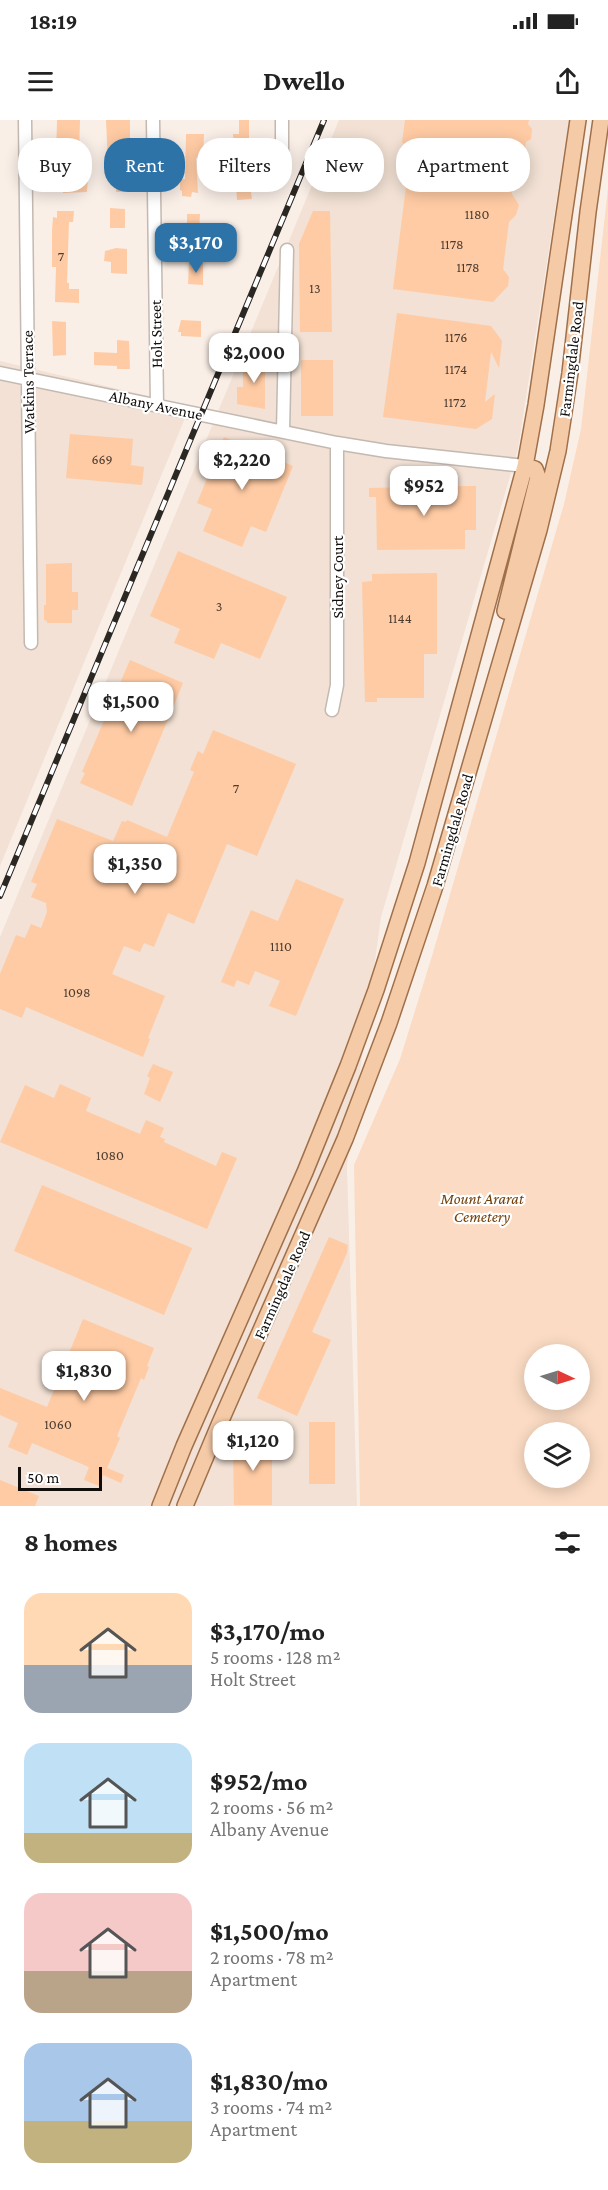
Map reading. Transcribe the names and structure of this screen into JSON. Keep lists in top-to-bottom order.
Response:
{
  "streets": {
    "main road": ["Farmingdale Road"],
    "street": [
      "Holt Street",
      "Watkins Terrace",
      "Albany Avenue",
      "Sidney Court"
    ]
  },
  "crossings": [
    ["Holt Street", "Albany Avenue"],
    ["Farmingdale Road", "Albany Avenue"],
    ["Watkins Terrace", "Albany Avenue"],
    ["Albany Avenue", "Sidney Court"]
  ],
  "parks": ["Mount Ararat Cemetery"],
  "house_numbers": [
    "1180",
    "1178",
    "7",
    "1178",
    "13",
    "1176",
    "1174",
    "1172",
    "669",
    "3",
    "1144",
    "7",
    "1110",
    "1098",
    "1080",
    "1060"
  ],
  "scale_bar": "50 m",
  "north": "right",
  "page": {
    "status": "18:19",
    "header": "Dwello",
    "chip": [
      "Buy",
      "Rent",
      "Filters",
      "New",
      "Apartment"
    ],
    "price": [
      "$3,170",
      "$2,000",
      "$2,220",
      "$952",
      "$1,500",
      "$1,350",
      "$1,830",
      "$1,120"
    ],
    "scale": "50 m",
    "heading": "8 homes",
    "list": [
      {
        "name": "$3,170/mo",
        "note": "5 rooms · 128 m² · Holt Street"
      },
      {
        "name": "$952/mo",
        "note": "2 rooms · 56 m² · Albany Avenue"
      },
      {
        "name": "$1,500/mo",
        "note": "2 rooms · 78 m² · Apartment"
      },
      {
        "name": "$1,830/mo",
        "note": "3 rooms · 74 m² · Apartment"
      }
    ]
  }
}
